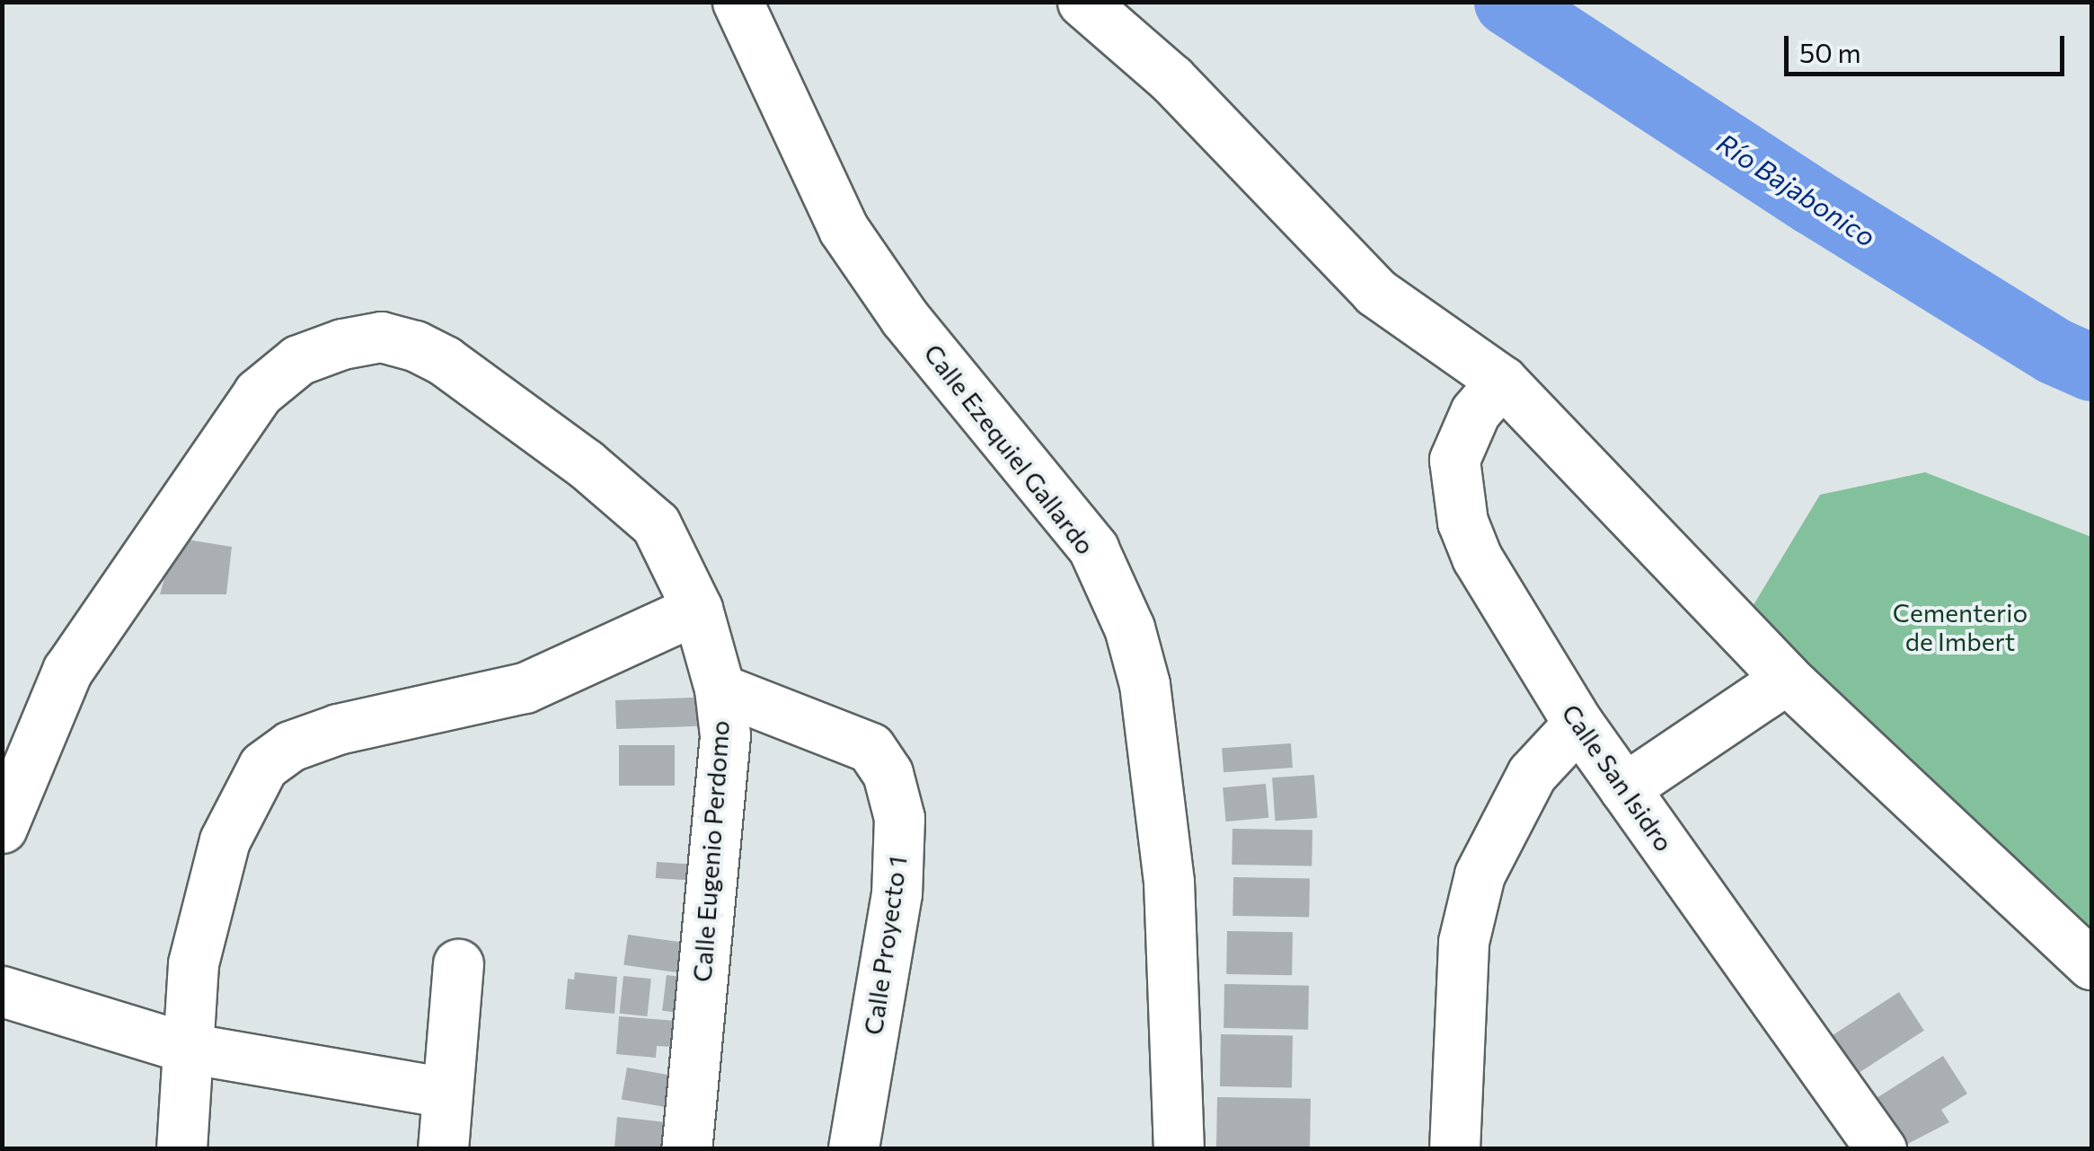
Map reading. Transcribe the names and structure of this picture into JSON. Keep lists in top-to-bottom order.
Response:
{
  "streets": {
    "street": [
      "Calle Ezequiel Gallardo",
      "Calle San Isidro",
      "Calle Eugenio Perdomo",
      "Calle Proyecto 1"
    ]
  },
  "crossings": [
    ["Calle Eugenio Perdomo", "Calle Proyecto 1"]
  ],
  "water": ["Río Bajabonico"],
  "parks": ["Cementerio de Imbert"],
  "scale_bar": "50 m"
}
